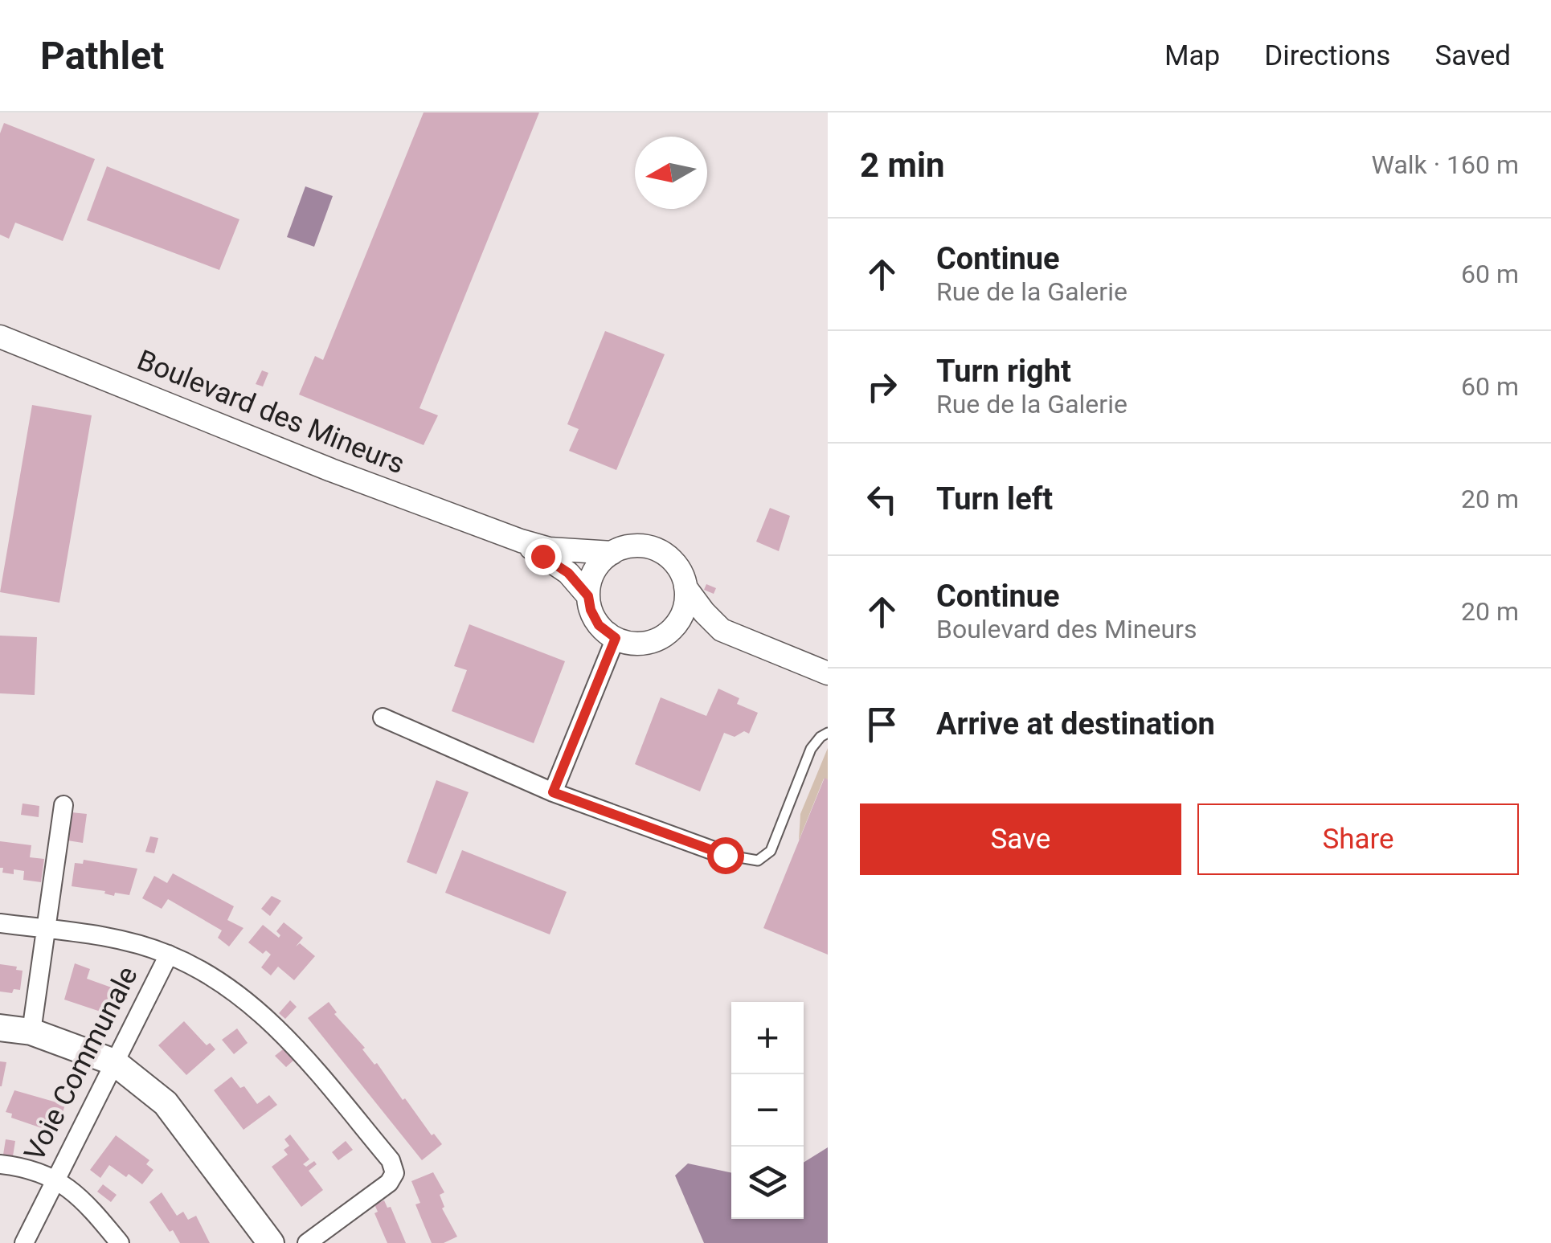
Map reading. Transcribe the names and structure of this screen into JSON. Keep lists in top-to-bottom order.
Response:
{
  "streets": {
    "street": ["Boulevard des Mineurs", "Voie Communale"]
  },
  "north": "left",
  "page": {
    "header": "Pathlet",
    "nav": ["Map", "Directions", "Saved"],
    "heading": ["2 min", "Walk · 160 m"],
    "list": [
      ["Continue", "Rue de la Galerie", "60 m"],
      ["Turn right", "Rue de la Galerie", "60 m"],
      ["Turn left", "20 m"],
      ["Continue", "Boulevard des Mineurs", "20 m"],
      "Arrive at destination"
    ],
    "buttons": ["Save", "Share"],
    "map_buttons": ["+", "−"]
  }
}
